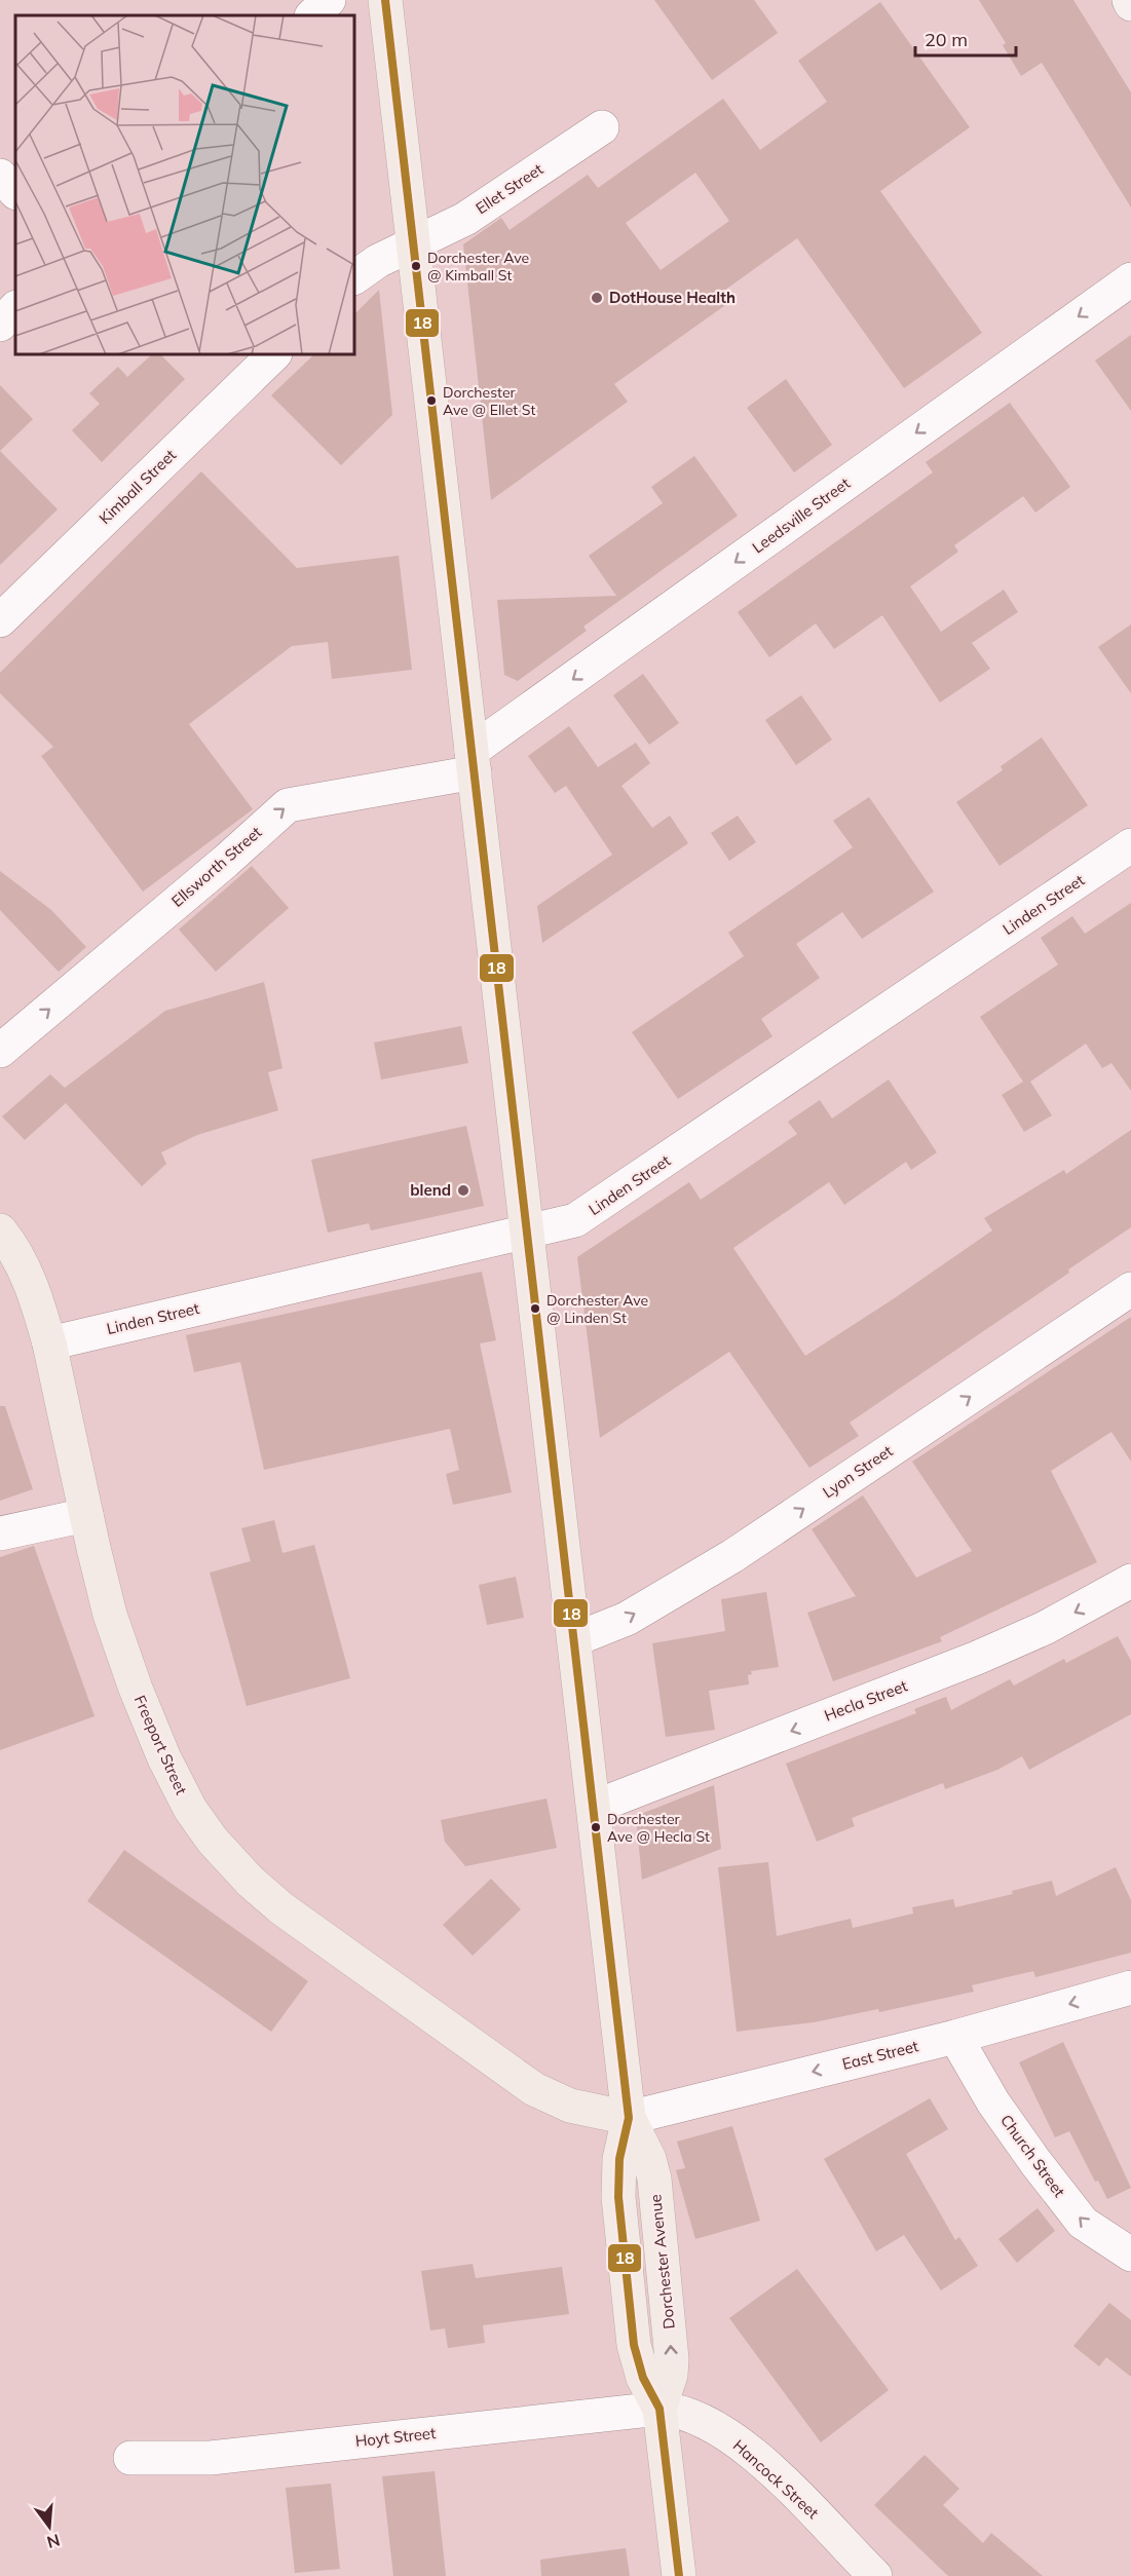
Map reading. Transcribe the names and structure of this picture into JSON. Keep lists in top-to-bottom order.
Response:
{
  "streets": {
    "main road": ["Freeport Street", "Dorchester Avenue", "Hancock Street"],
    "street": [
      "Ellet Street",
      "Kimball Street",
      "Leedsville Street",
      "Ellsworth Street",
      "Linden Street",
      "Lyon Street",
      "Hecla Street",
      "East Street",
      "Church Street",
      "Hoyt Street"
    ]
  },
  "crossings": [
    ["Ellet Street", "Dorchester Avenue"],
    ["Leedsville Street", "Ellsworth Street"],
    ["Leedsville Street", "Dorchester Avenue"],
    ["Ellsworth Street", "Dorchester Avenue"],
    ["Linden Street", "Freeport Street"],
    ["Linden Street", "Dorchester Avenue"],
    ["Lyon Street", "Dorchester Avenue"],
    ["Hecla Street", "Dorchester Avenue"],
    ["Freeport Street", "East Street"],
    ["Freeport Street", "Dorchester Avenue"],
    ["East Street", "Church Street"],
    ["East Street", "Dorchester Avenue"],
    ["Dorchester Avenue", "Hoyt Street"],
    ["Dorchester Avenue", "Hancock Street"],
    ["Hoyt Street", "Hancock Street"]
  ],
  "one_way": [
    "Leedsville Street",
    "Ellsworth Street",
    "Lyon Street",
    "Hecla Street",
    "East Street",
    "Church Street"
  ],
  "places": [
    "Dorchester Ave @ Kimball St",
    "DotHouse Health",
    "Dorchester Ave @ Ellet St",
    "blend",
    "Dorchester Ave @ Linden St",
    "Dorchester Ave @ Hecla St"
  ],
  "lines": ["transit line 18"],
  "scale_bar": "20 m",
  "north": "bottom"
}
